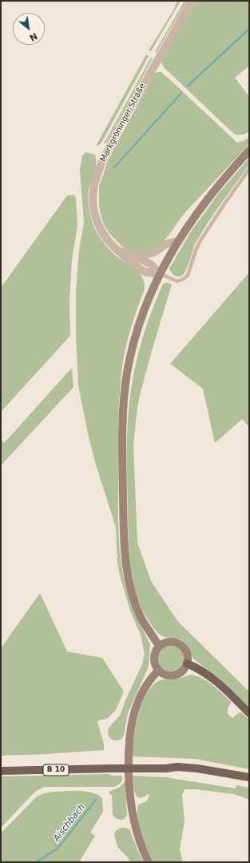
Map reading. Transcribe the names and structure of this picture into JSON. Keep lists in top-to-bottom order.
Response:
{
  "streets": {
    "main road": ["B 10"],
    "street": ["Markgröninger Straße"]
  },
  "water": ["Aischbach"],
  "north": "bottom right"
}
